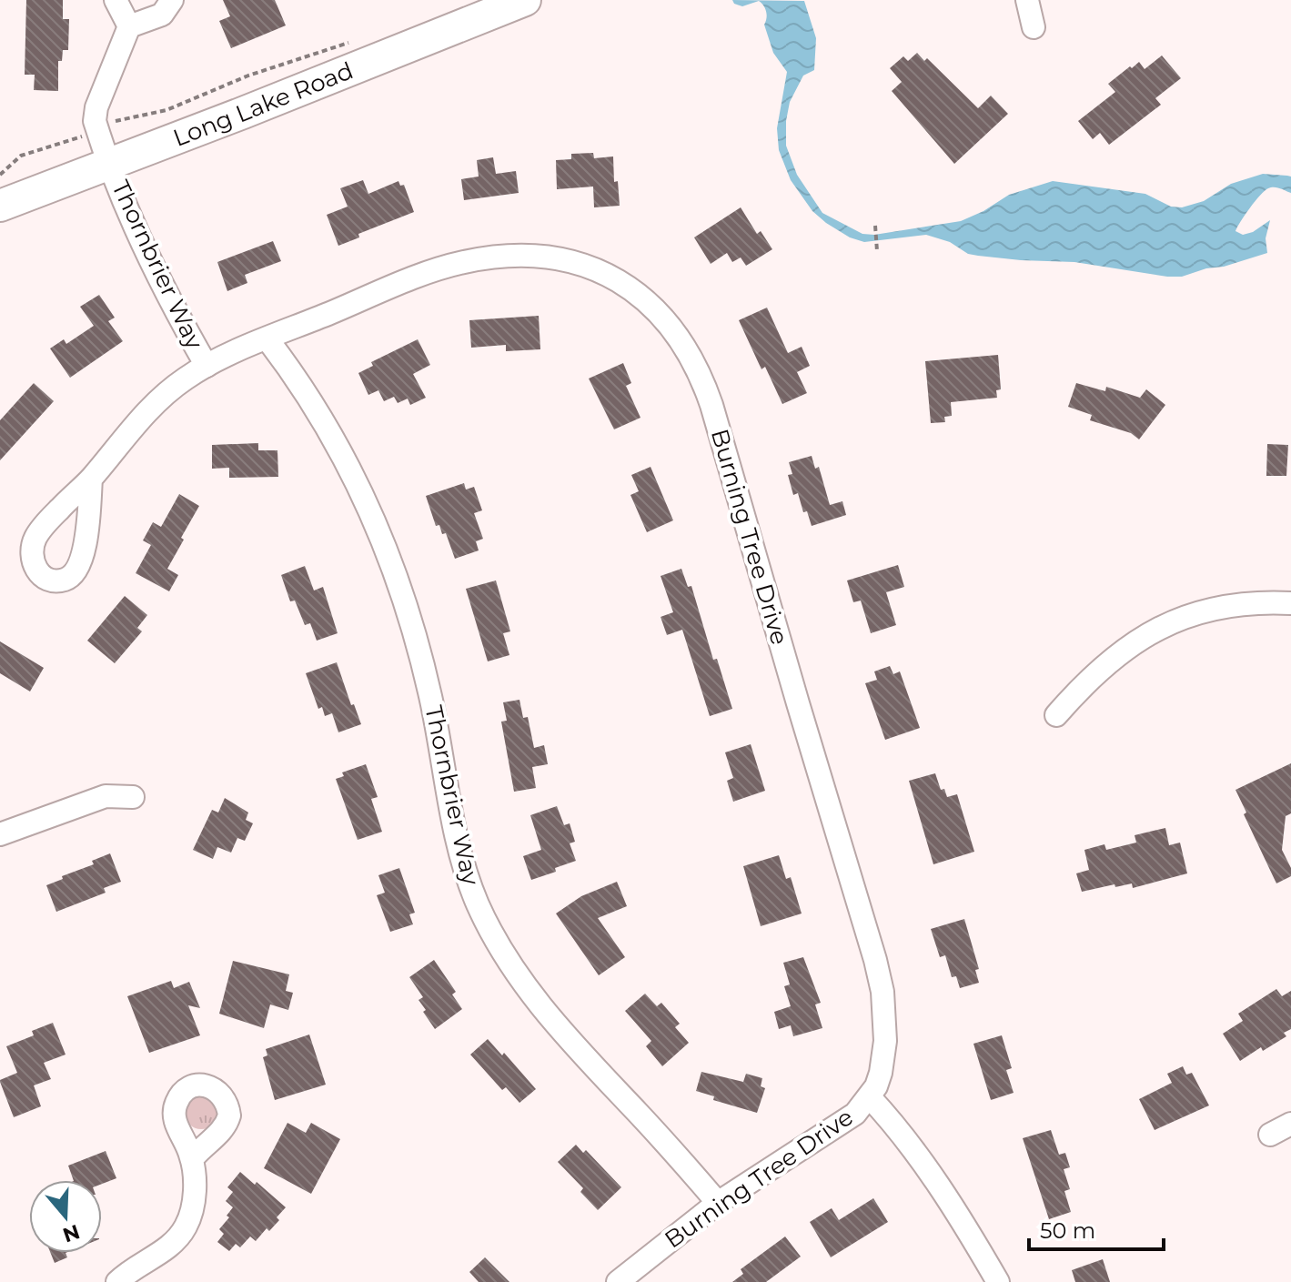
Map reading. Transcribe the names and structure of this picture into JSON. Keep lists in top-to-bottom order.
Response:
{
  "streets": {
    "main road": ["Long Lake Road"],
    "street": ["Thornbrier Way", "Burning Tree Drive"]
  },
  "crossings": [
    ["Long Lake Road", "Thornbrier Way"],
    ["Thornbrier Way", "Burning Tree Drive"]
  ],
  "scale_bar": "50 m",
  "north": "bottom"
}
